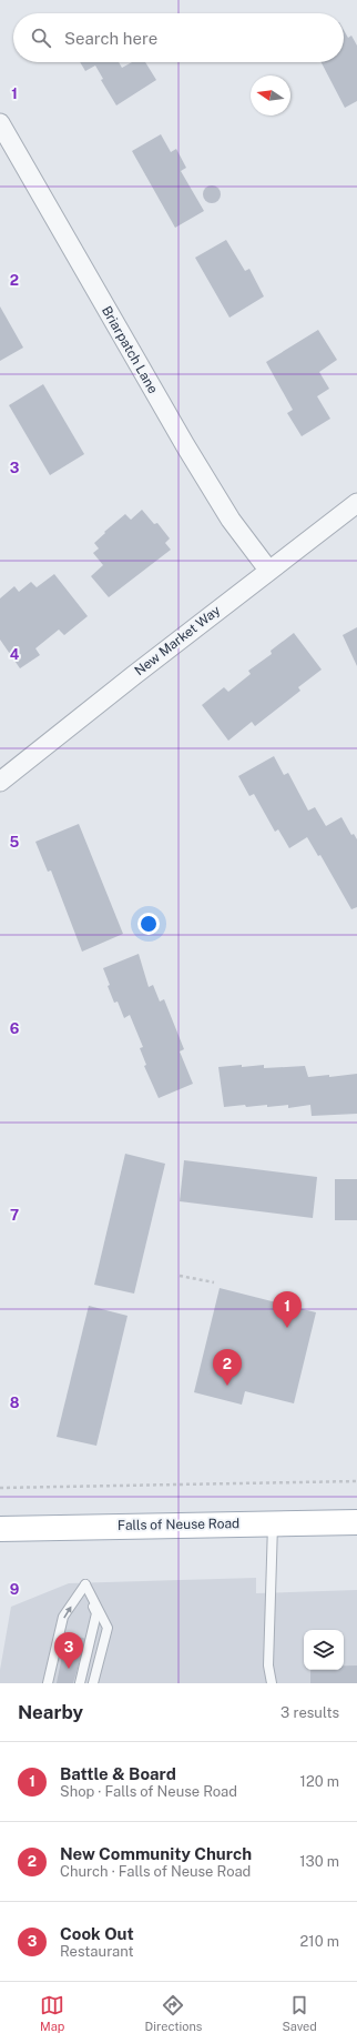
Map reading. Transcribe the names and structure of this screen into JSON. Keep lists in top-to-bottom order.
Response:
{
  "streets": {
    "main road": ["Falls of Neuse Road"],
    "street": ["Briarpatch Lane", "New Market Way"]
  },
  "crossings": [
    ["Briarpatch Lane", "New Market Way"]
  ],
  "north": "left",
  "page": {
    "search": "Search here",
    "pins": ["1", "2", "3"],
    "heading": ["Nearby", "3 results"],
    "list": [
      {
        "mark": "1",
        "name": "Battle & Board",
        "note": "Shop · Falls of Neuse Road",
        "value": "120 m"
      },
      {
        "mark": "2",
        "name": "New Community Church",
        "note": "Church · Falls of Neuse Road",
        "value": "130 m"
      },
      {
        "mark": "3",
        "name": "Cook Out",
        "note": "Restaurant",
        "value": "210 m"
      }
    ],
    "nav": ["Map", "Directions", "Saved"]
  },
  "grid": {
    "rows": [
      "1",
      "2",
      "3",
      "4",
      "5",
      "6",
      "7",
      "8",
      "9"
    ]
  }
}
